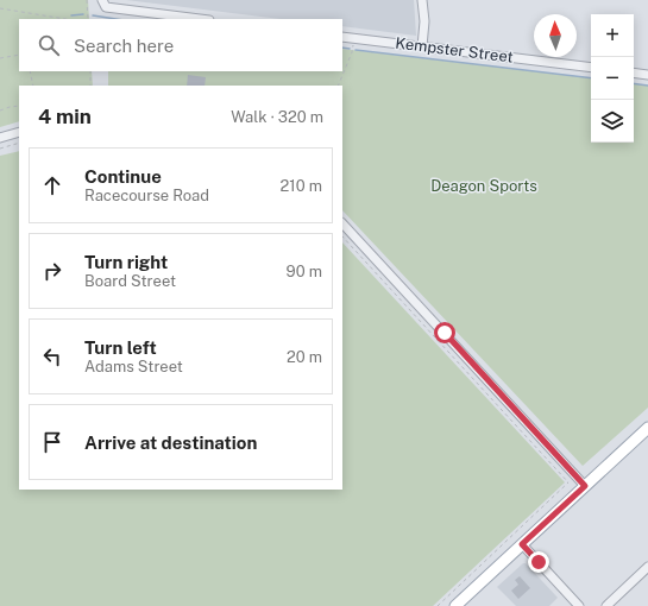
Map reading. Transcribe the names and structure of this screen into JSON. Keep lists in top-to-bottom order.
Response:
{
  "streets": {
    "street": ["Kempster Street"]
  },
  "parks": ["Deagon Sports"],
  "north": "top",
  "page": {
    "map_buttons": ["+", "−"],
    "search": "Search here",
    "heading": ["4 min", "Walk · 320 m"],
    "list": [
      ["Continue", "Racecourse Road", "210 m"],
      ["Turn right", "Board Street", "90 m"],
      ["Turn left", "Adams Street", "20 m"],
      "Arrive at destination"
    ]
  }
}
